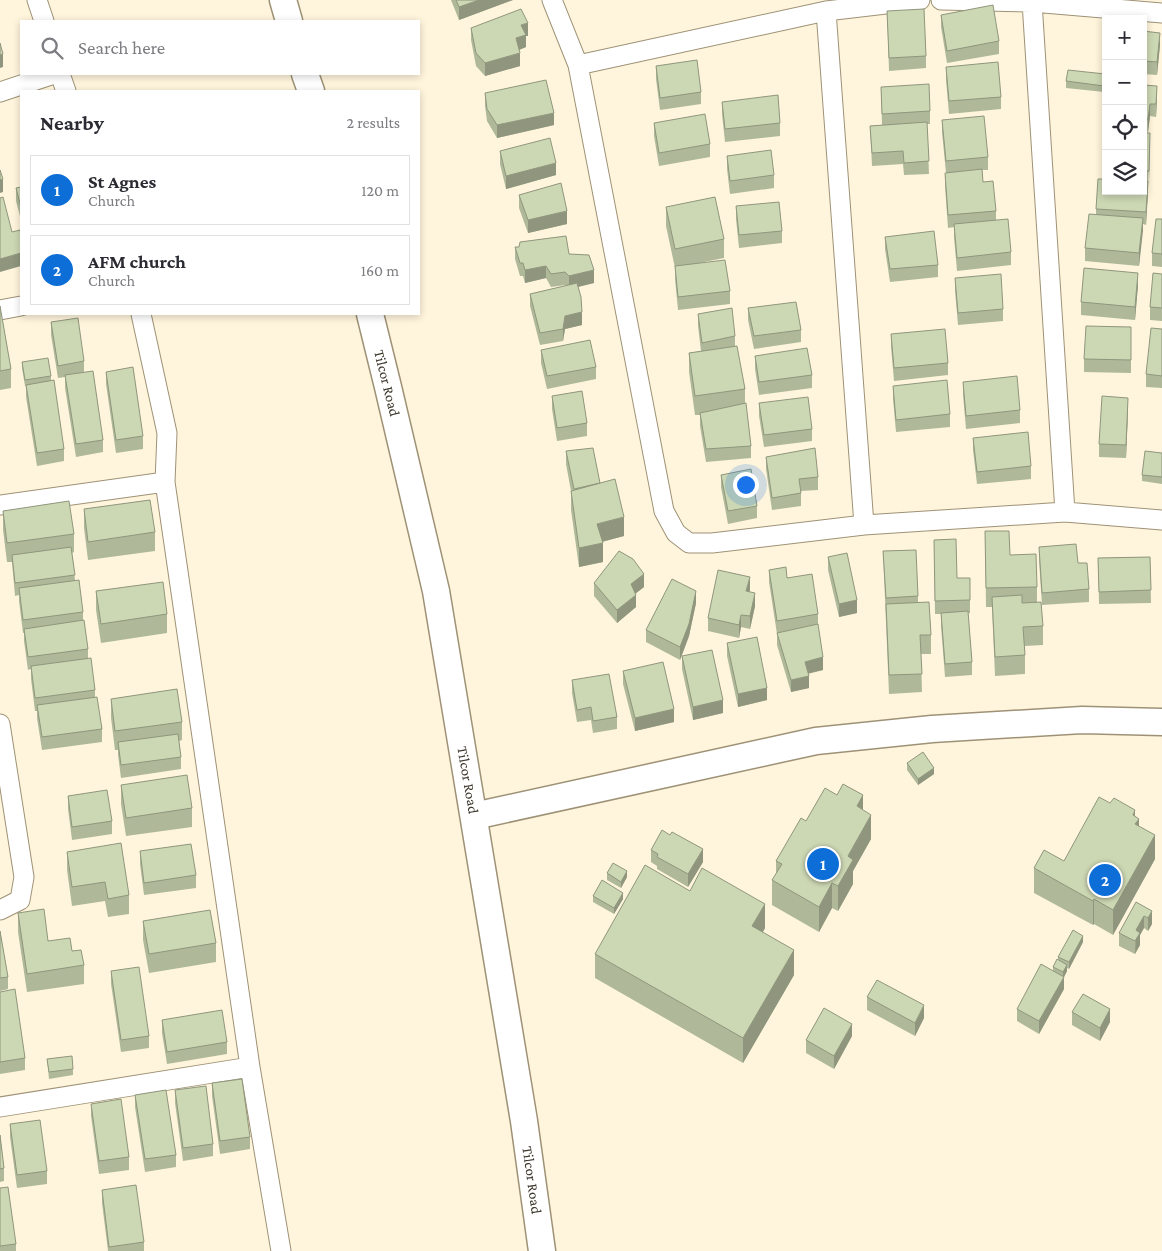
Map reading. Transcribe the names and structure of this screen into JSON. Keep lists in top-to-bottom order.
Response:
{
  "streets": {
    "street": ["Tilcor Road"]
  },
  "page": {
    "map_buttons": ["+", "−"],
    "search": "Search here",
    "heading": ["Nearby", "2 results"],
    "list": [
      {
        "mark": "1",
        "name": "St Agnes",
        "note": "Church",
        "value": "120 m"
      },
      {
        "mark": "2",
        "name": "AFM church",
        "note": "Church",
        "value": "160 m"
      }
    ],
    "pins": ["1", "2"]
  }
}
